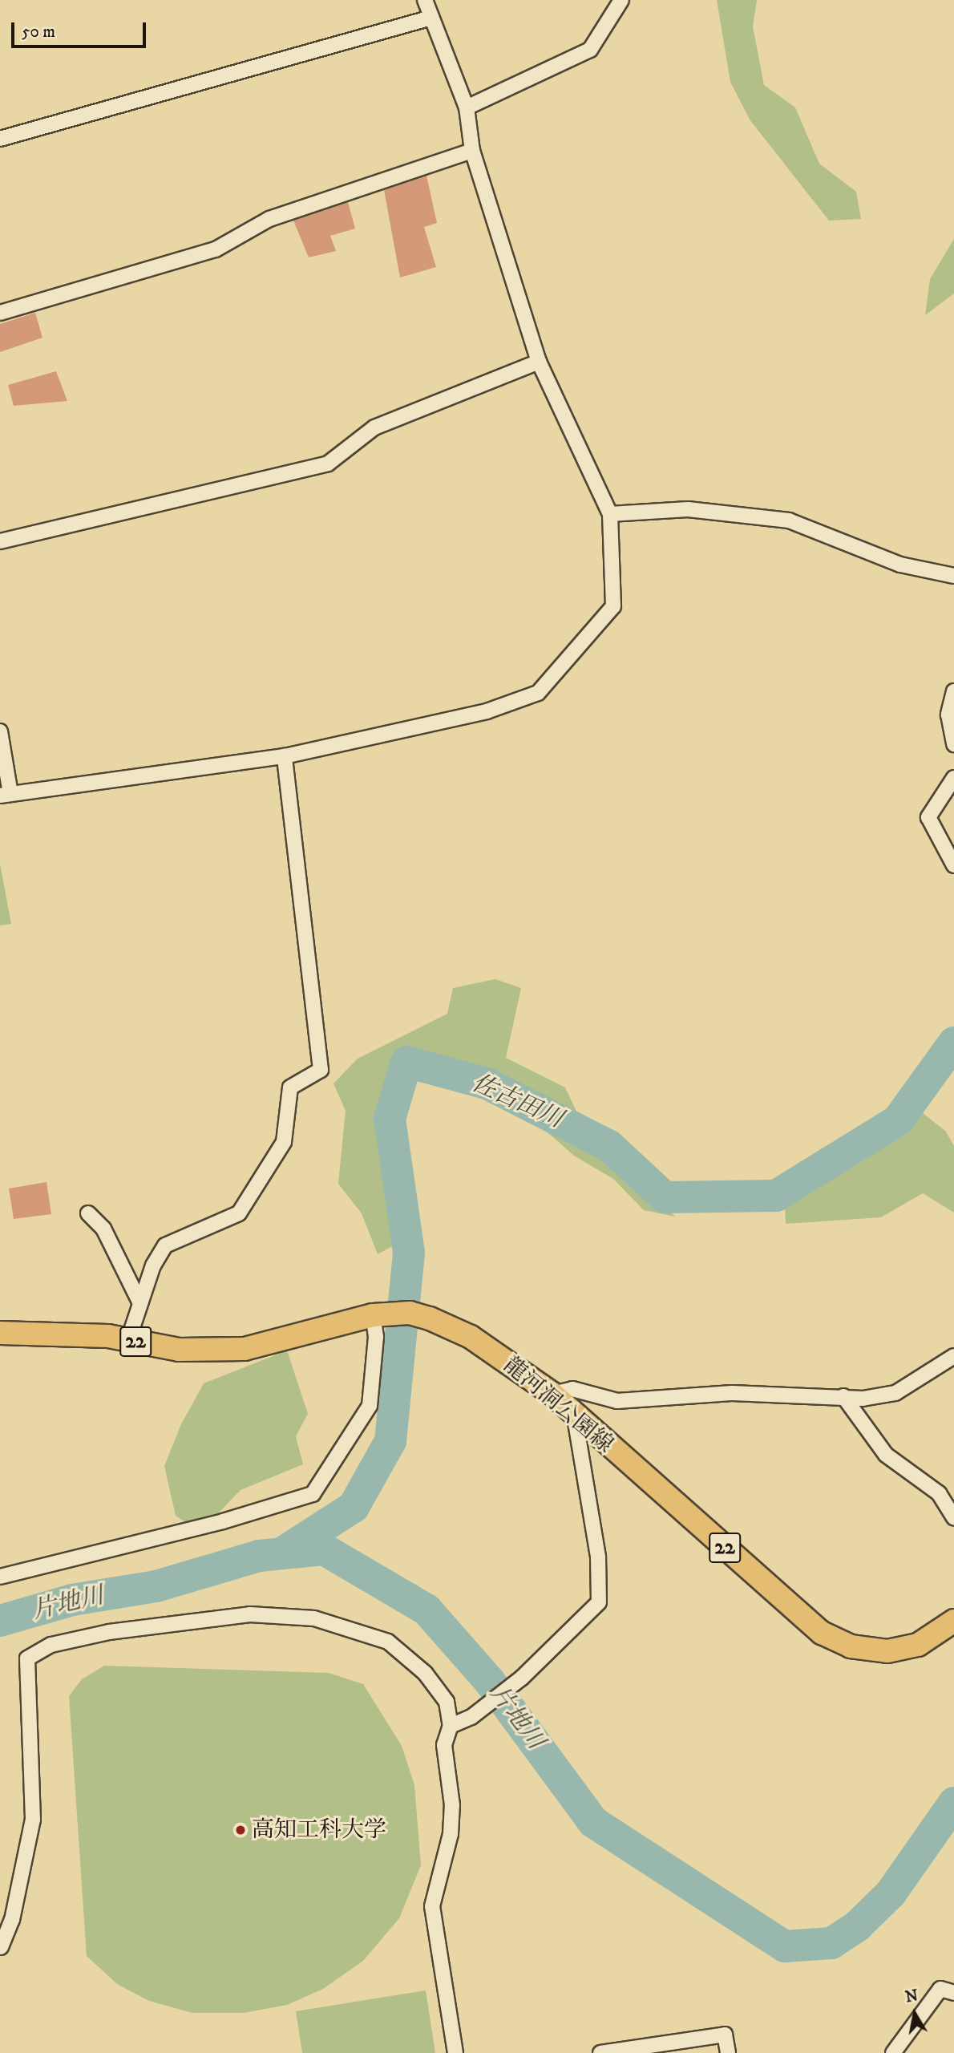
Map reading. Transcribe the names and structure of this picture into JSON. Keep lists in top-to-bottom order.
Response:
{
  "streets": {
    "main road": ["22", "龍河洞公園線"]
  },
  "water": ["佐古田川", "片地川"],
  "places": ["高知工科大学"],
  "scale_bar": "50 m",
  "north": "top"
}
